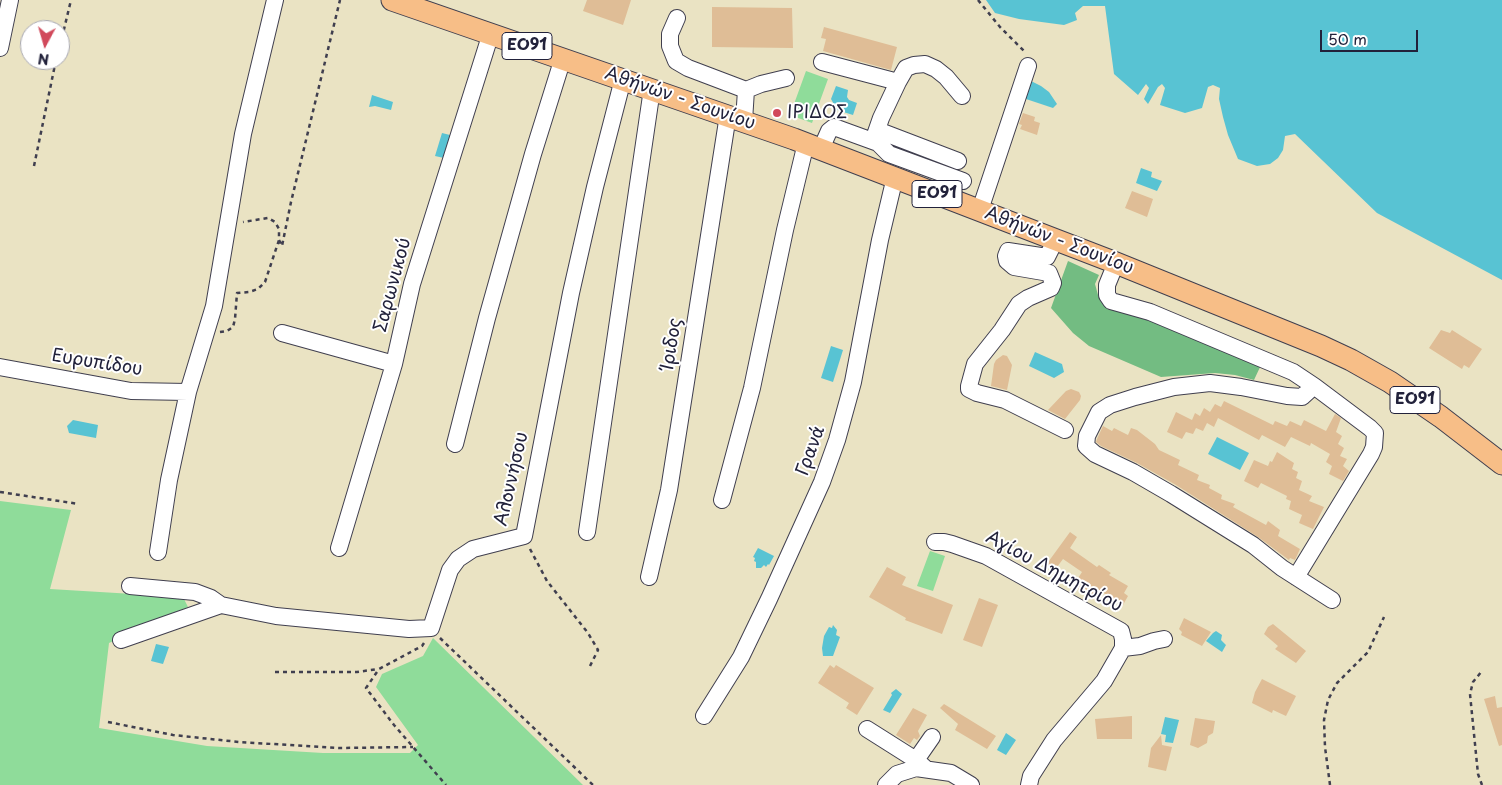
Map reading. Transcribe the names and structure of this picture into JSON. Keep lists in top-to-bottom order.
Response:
{
  "streets": {
    "main road": ["ΕΟ91", "Αθήνών - Σουνίου"],
    "street": [
      "Σαρωνικού",
      "Ίριδος",
      "Ευρυπίδου",
      "Γρανά",
      "Αλοννήσου",
      "Αγίου Δημητρίου"
    ]
  },
  "crossings": [
    ["Αθήνών - Σουνίου", "Σαρωνικού"],
    ["Αθήνών - Σουνίου", "Ίριδος"],
    ["Αθήνών - Σουνίου", "Γρανά"],
    ["Αθήνών - Σουνίου", "Αλοννήσου"]
  ],
  "places": ["ΙΡΙΔΟΣ"],
  "scale_bar": "50 m",
  "north": "bottom"
}
